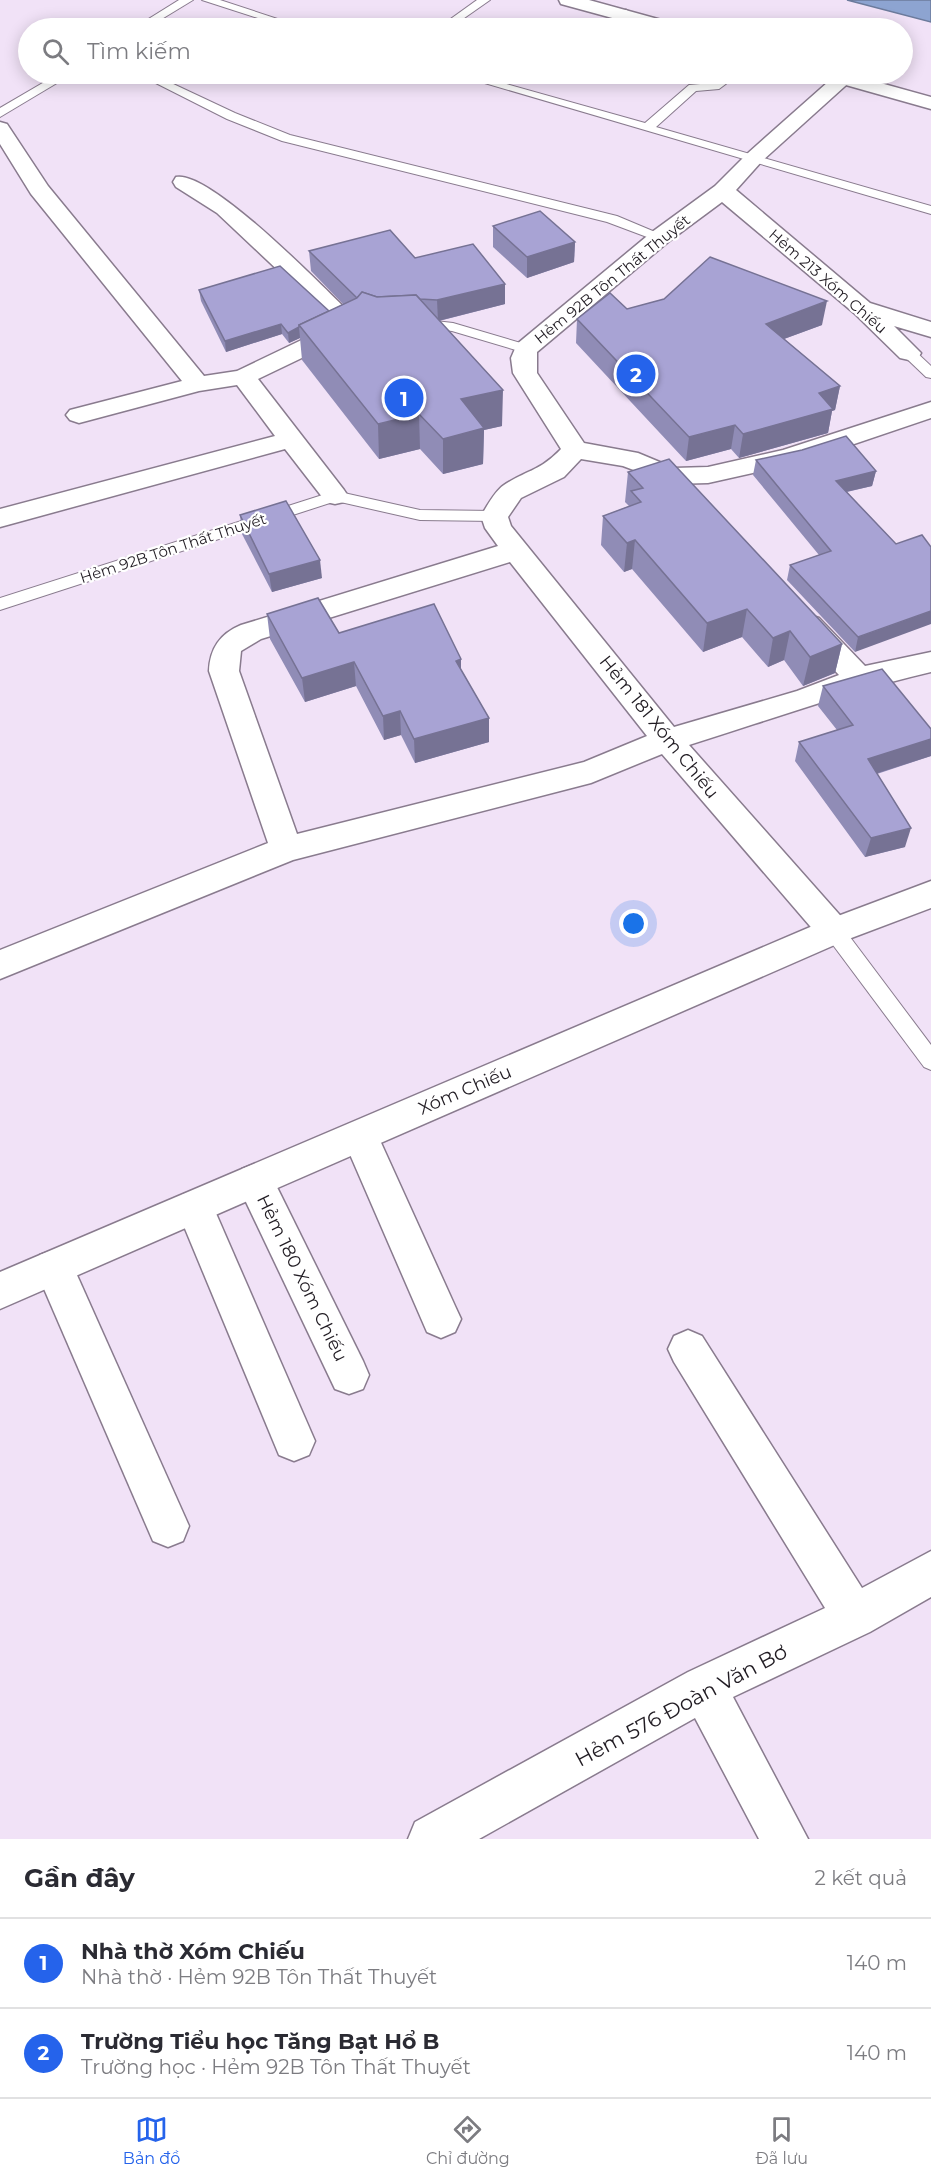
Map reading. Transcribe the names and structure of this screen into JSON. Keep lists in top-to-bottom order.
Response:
{
  "streets": {
    "street": [
      "Hẻm 92B Tôn Thất Thuyết",
      "Hẻm 213 Xóm Chiếu",
      "Hẻm 181 Xóm Chiếu",
      "Xóm Chiếu",
      "Hẻm 180 Xóm Chiếu",
      "Hẻm 576 Đoàn Văn Bơ"
    ]
  },
  "crossings": [
    ["Hẻm 92B Tôn Thất Thuyết", "Hẻm 213 Xóm Chiếu"],
    ["Hẻm 181 Xóm Chiếu", "Xóm Chiếu"],
    ["Xóm Chiếu", "Hẻm 180 Xóm Chiếu"]
  ],
  "page": {
    "search": "Tìm kiếm",
    "pins": ["2", "1"],
    "heading": ["Gần đây", "2 kết quả"],
    "list": [
      {
        "mark": "1",
        "name": "Nhà thờ Xóm Chiếu",
        "note": "Nhà thờ · Hẻm 92B Tôn Thất Thuyết",
        "value": "140 m"
      },
      {
        "mark": "2",
        "name": "Trường Tiểu học Tăng Bạt Hổ B",
        "note": "Trường học · Hẻm 92B Tôn Thất Thuyết",
        "value": "140 m"
      }
    ],
    "nav": ["Bản đồ", "Chỉ đường", "Đã lưu"]
  }
}
